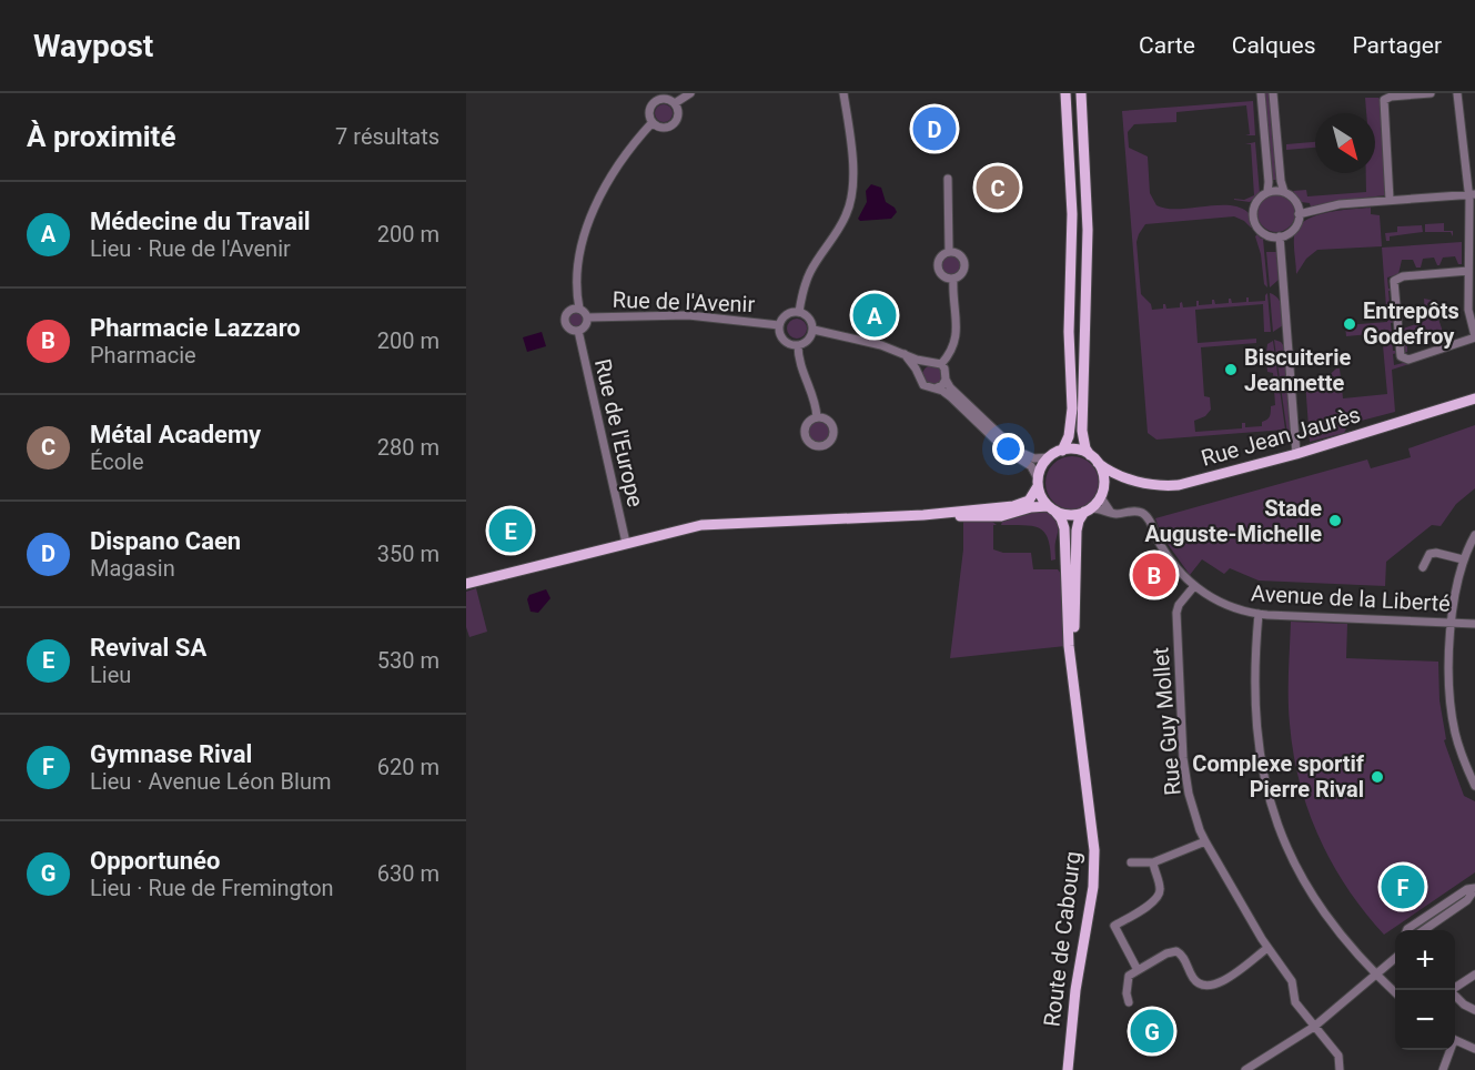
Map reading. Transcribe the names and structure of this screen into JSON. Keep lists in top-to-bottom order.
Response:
{
  "streets": {
    "main road": ["Rue Jean Jaurès", "Route de Cabourg"],
    "street": [
      "Rue de l'Avenir",
      "Rue de l'Europe",
      "Avenue de la Liberté",
      "Rue Guy Mollet"
    ]
  },
  "crossings": [
    ["Rue de l'Avenir", "Rue de l'Europe"],
    ["Rue Jean Jaurès", "Avenue de la Liberté"],
    ["Avenue de la Liberté", "Rue Guy Mollet"]
  ],
  "places": [
    "Entrepôts Godefroy",
    "Biscuiterie Jeannette",
    "Stade Auguste-Michelle",
    "Complexe sportif Pierre Rival"
  ],
  "north": "bottom right",
  "page": {
    "header": "Waypost",
    "nav": ["Carte", "Calques", "Partager"],
    "heading": ["À proximité", "7 résultats"],
    "pins": [
      "D",
      "C",
      "A",
      "E",
      "B",
      "F",
      "G"
    ],
    "list": [
      {
        "mark": "A",
        "name": "Médecine du Travail",
        "note": "Lieu · Rue de l'Avenir",
        "value": "200 m"
      },
      {
        "mark": "B",
        "name": "Pharmacie Lazzaro",
        "note": "Pharmacie",
        "value": "200 m"
      },
      {
        "mark": "C",
        "name": "Métal Academy",
        "note": "École",
        "value": "280 m"
      },
      {
        "mark": "D",
        "name": "Dispano Caen",
        "note": "Magasin",
        "value": "350 m"
      },
      {
        "mark": "E",
        "name": "Revival SA",
        "note": "Lieu",
        "value": "530 m"
      },
      {
        "mark": "F",
        "name": "Gymnase Rival",
        "note": "Lieu · Avenue Léon Blum",
        "value": "620 m"
      },
      {
        "mark": "G",
        "name": "Opportunéo",
        "note": "Lieu · Rue de Fremington",
        "value": "630 m"
      }
    ],
    "map_buttons": ["+", "−"]
  }
}
